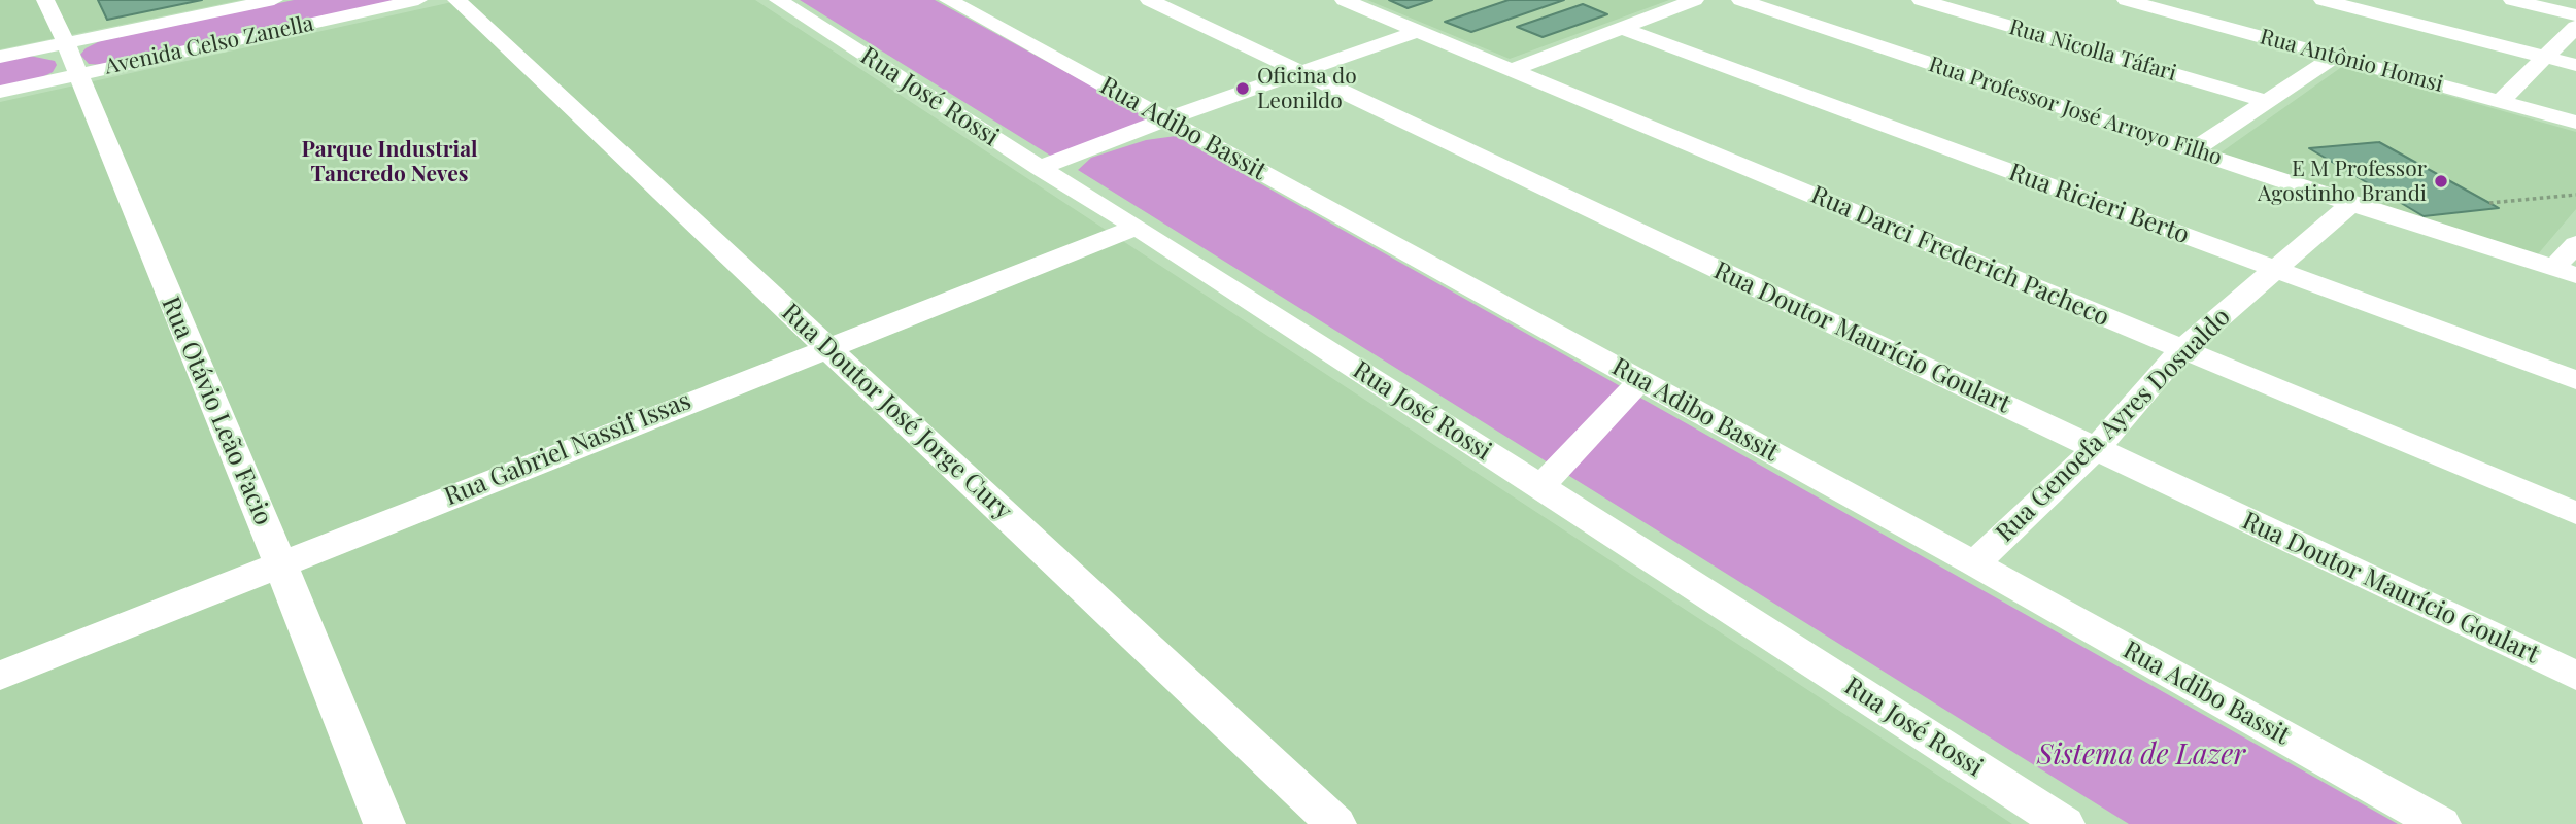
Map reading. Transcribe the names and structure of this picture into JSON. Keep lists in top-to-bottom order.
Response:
{
  "streets": {
    "street": [
      "Avenida Celso Zanella",
      "Rua Nicolla Táfari",
      "Rua Antônio Homsi",
      "Rua José Rossi",
      "Rua Professor José Arroyo Filho",
      "Rua Adibo Bassit",
      "Rua Ricieri Berto",
      "Rua Darci Frederich Pacheco",
      "Rua Doutor Maurício Goulart",
      "Rua Otávio Leão Facio",
      "Rua Doutor José Jorge Cury",
      "Rua Genoefa Ayres Dosualdo",
      "Rua Gabriel Nassif Issas"
    ]
  },
  "crossings": [
    ["Avenida Celso Zanella", "Rua Otávio Leão Facio"],
    ["Rua José Rossi", "Rua Gabriel Nassif Issas"],
    ["Rua Professor José Arroyo Filho", "Rua Genoefa Ayres Dosualdo"],
    ["Rua Adibo Bassit", "Rua Genoefa Ayres Dosualdo"],
    ["Rua Ricieri Berto", "Rua Genoefa Ayres Dosualdo"],
    ["Rua Darci Frederich Pacheco", "Rua Genoefa Ayres Dosualdo"],
    ["Rua Doutor Maurício Goulart", "Rua Genoefa Ayres Dosualdo"],
    ["Rua Otávio Leão Facio", "Rua Gabriel Nassif Issas"],
    ["Rua Doutor José Jorge Cury", "Rua Gabriel Nassif Issas"]
  ],
  "districts": ["Parque Industrial Tancredo Neves"],
  "parks": ["Sistema de Lazer"],
  "places": ["Oficina do Leonildo", "E M Professor Agostinho Brandi"]
}
